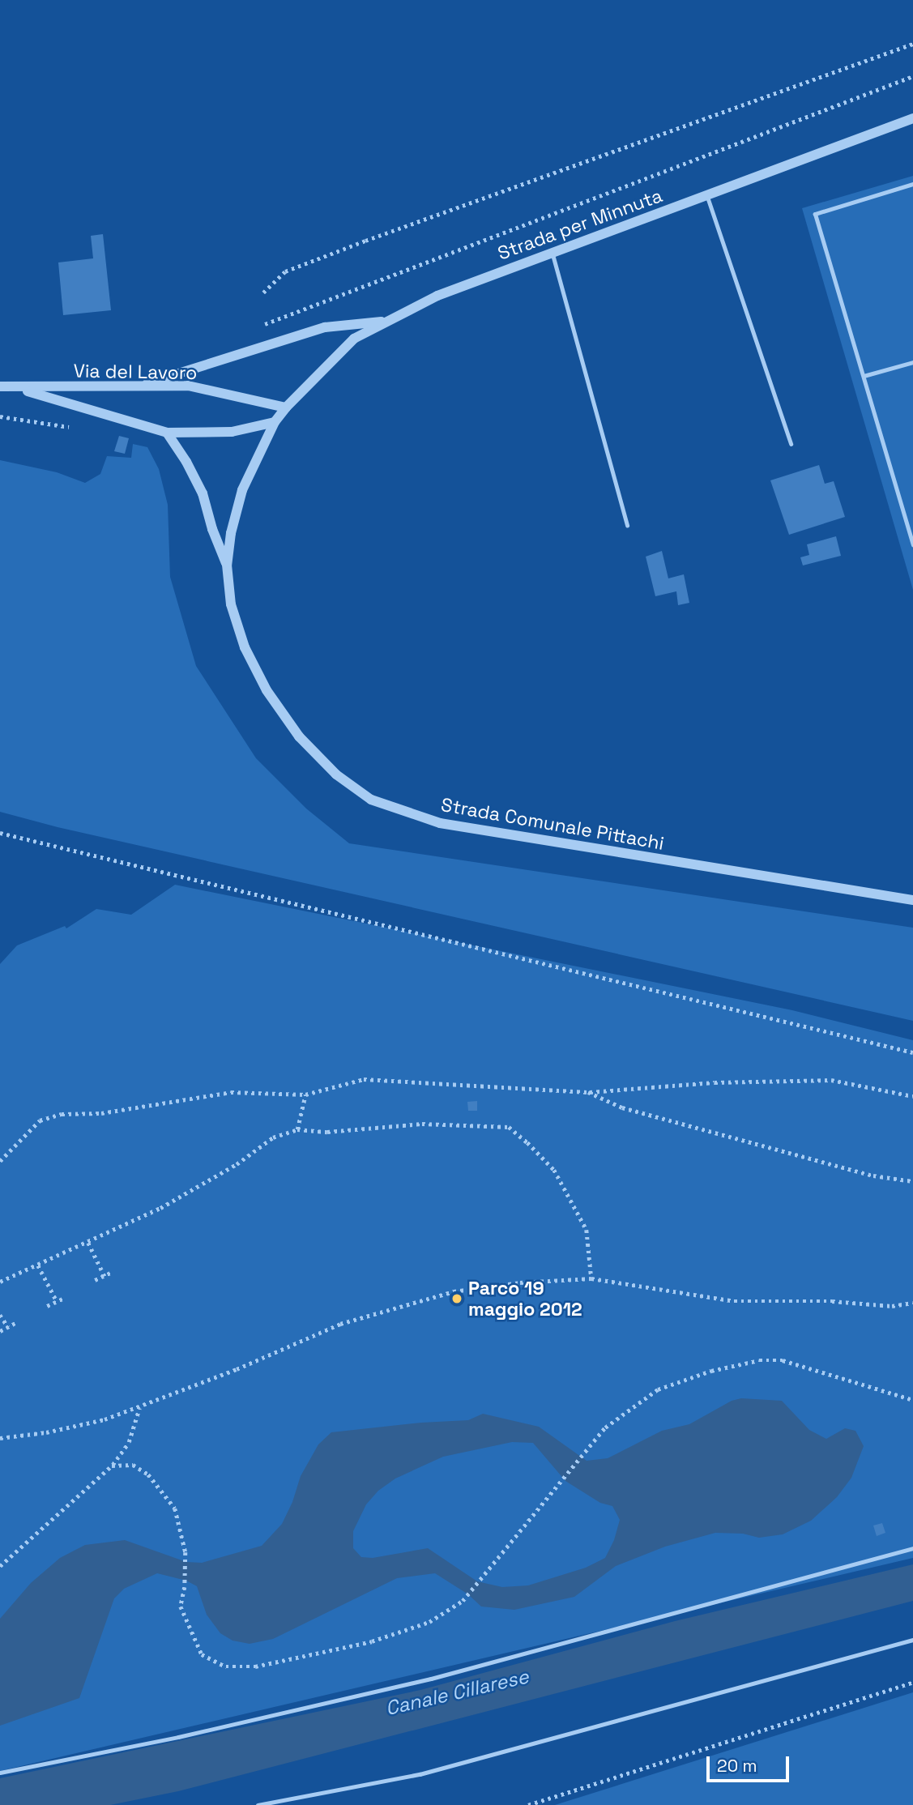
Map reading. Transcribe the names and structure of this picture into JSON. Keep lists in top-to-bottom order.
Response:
{
  "streets": {
    "street": ["Strada per Minnuta", "Via del Lavoro", "Strada Comunale Pittachi"]
  },
  "crossings": [
    ["Strada per Minnuta", "Via del Lavoro"],
    ["Strada per Minnuta", "Strada Comunale Pittachi"],
    ["Via del Lavoro", "Strada Comunale Pittachi"]
  ],
  "water": ["Canale Cillarese"],
  "places": ["Parco 19 maggio 2012"],
  "scale_bar": "20 m"
}
